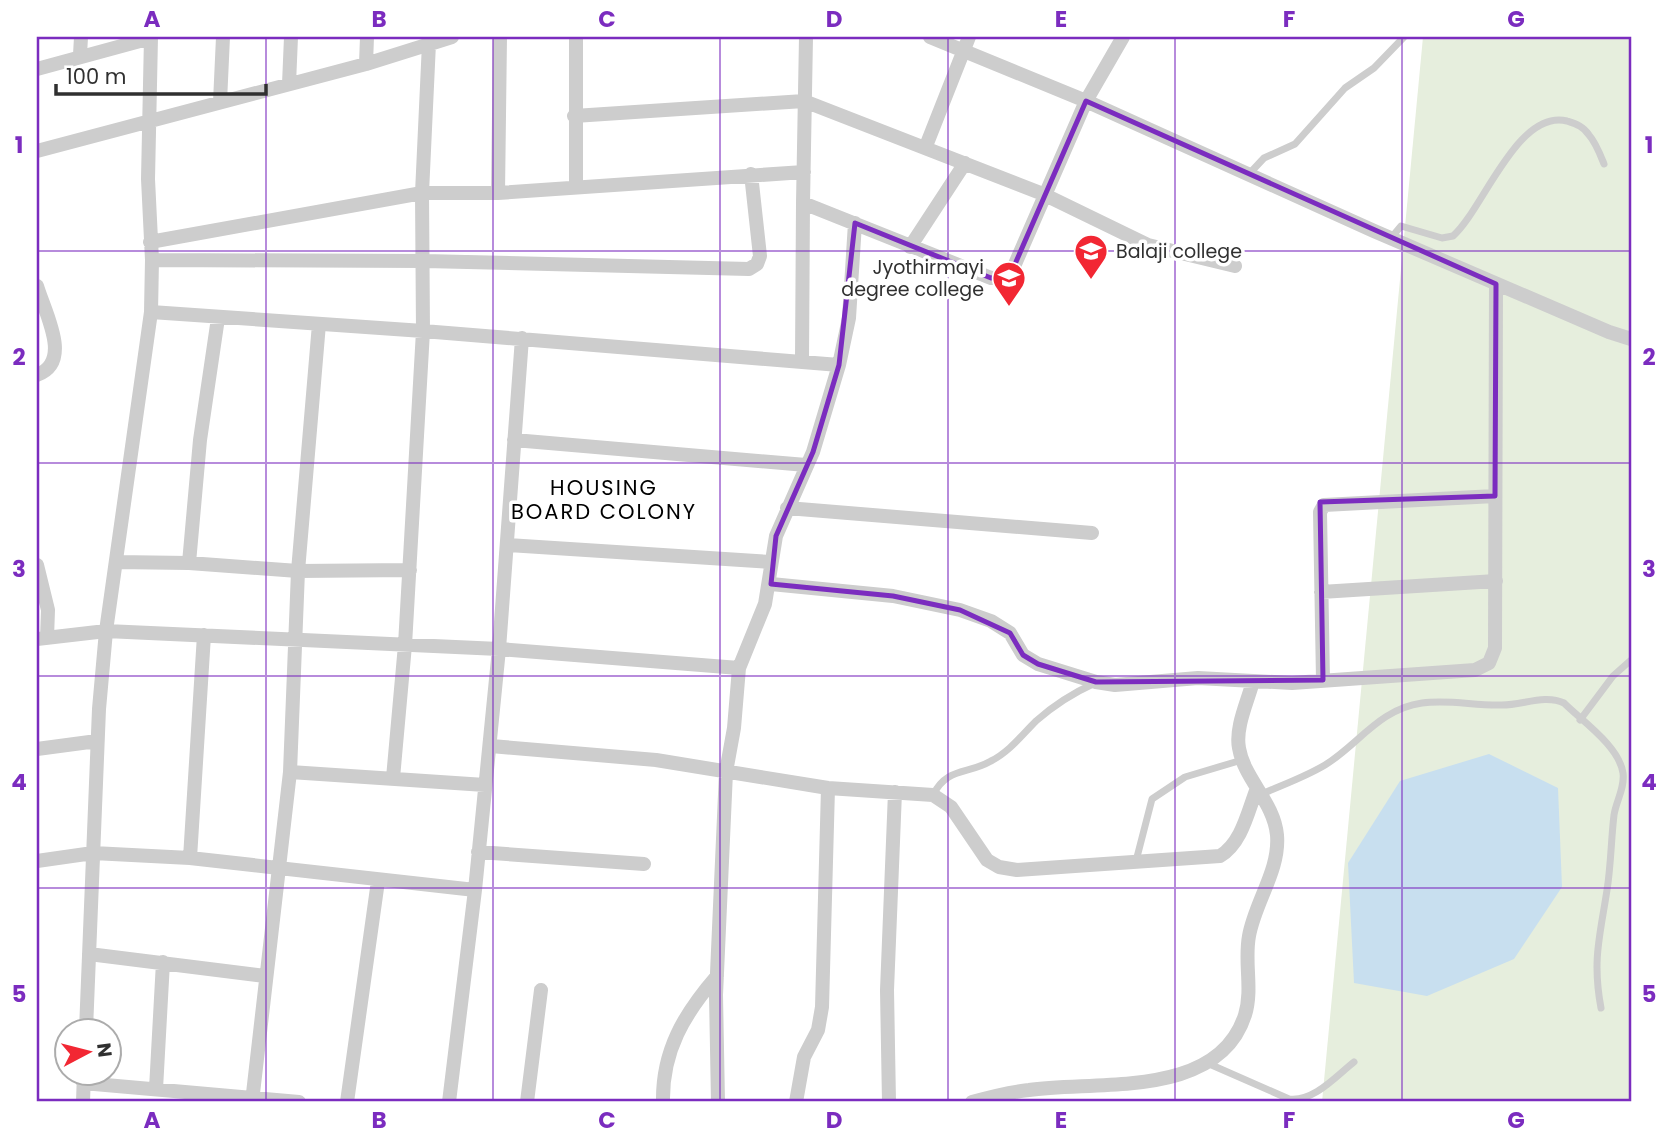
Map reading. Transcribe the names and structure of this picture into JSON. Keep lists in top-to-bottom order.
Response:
{
  "districts": ["HOUSING BOARD COLONY"],
  "places": {
    "school or university": ["Balaji college", "Jyothirmayi degree college"]
  },
  "scale_bar": "100 m",
  "north": "right",
  "grid": {
    "columns": [
      "A",
      "B",
      "C",
      "D",
      "E",
      "F",
      "G"
    ],
    "rows": [
      "1",
      "2",
      "3",
      "4",
      "5"
    ]
  }
}
